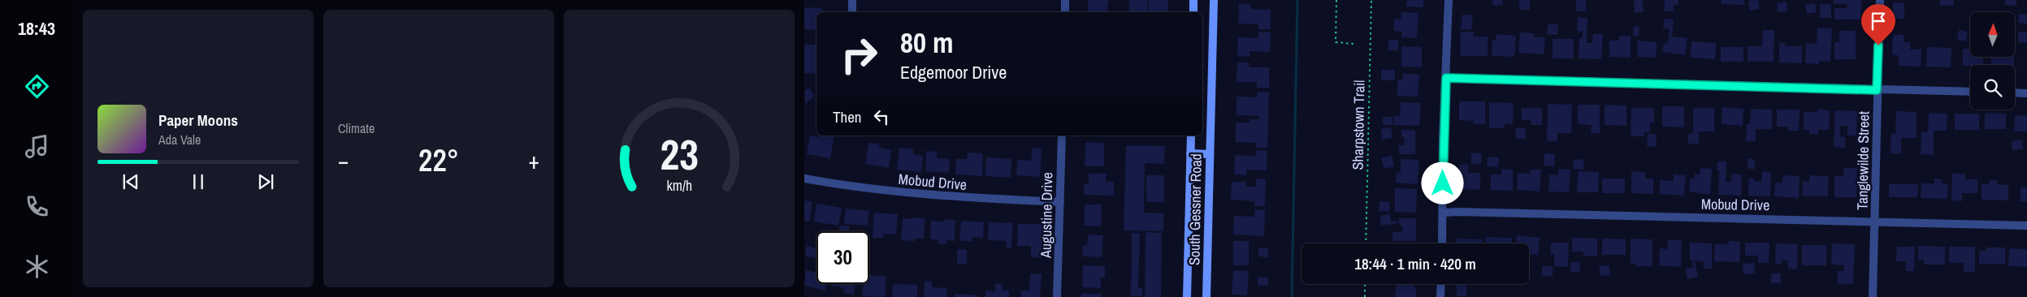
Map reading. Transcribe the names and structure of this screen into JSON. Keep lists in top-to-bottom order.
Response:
{
  "streets": {
    "main road": ["South Gessner Road"],
    "street": ["Tanglewilde Street", "Mobud Drive", "Augustine Drive"],
    "path": ["Sharpstown Trail"]
  },
  "crossings": [
    ["Tanglewilde Street", "Mobud Drive"],
    ["Mobud Drive", "Augustine Drive"]
  ],
  "north": "top",
  "page": {
    "tabs": "18:43",
    "tile": "Climate",
    "turn": ["80 m", "Edgemoor Drive"],
    "then": "Then",
    "song": ["Paper Moons", "Ada Vale"],
    "heat": ["−", "22°", "+"],
    "limit": "30",
    "trip": "18:44 · 1 min · 420 m",
    "gauge": ["23", "km/h"]
  }
}
